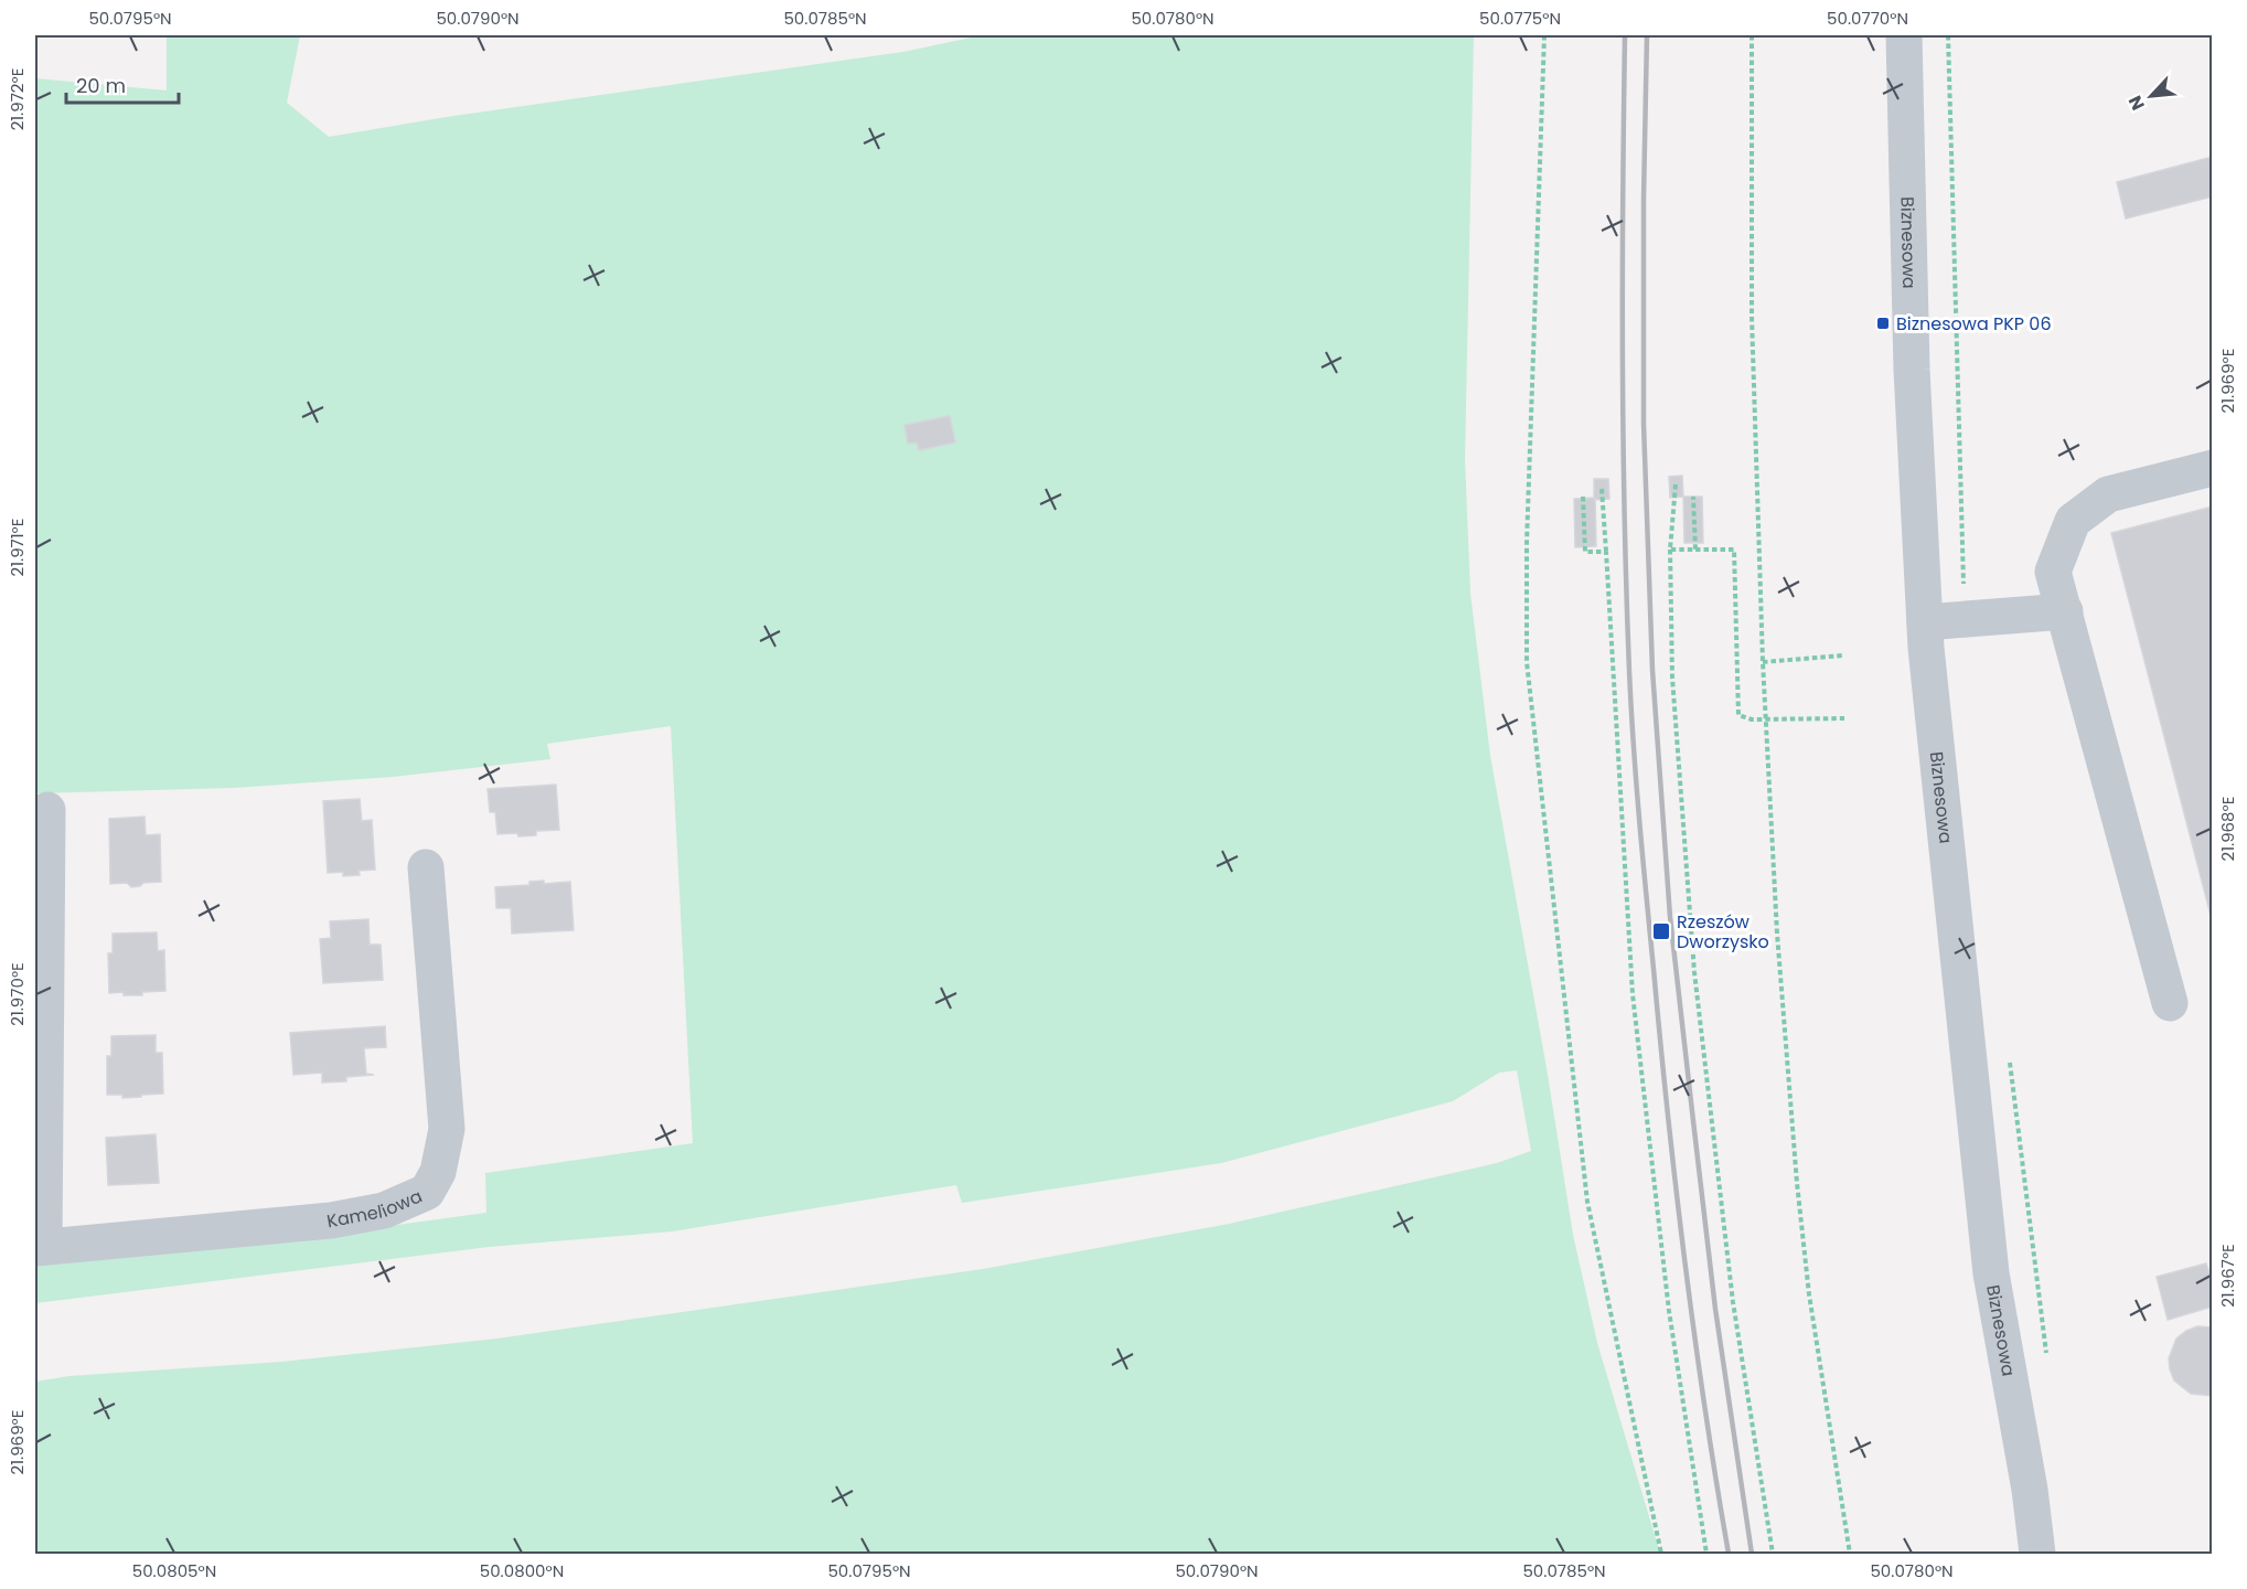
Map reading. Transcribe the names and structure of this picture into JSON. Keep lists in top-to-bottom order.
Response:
{
  "streets": {
    "street": ["Biznesowa", "Kameliowa"]
  },
  "places": {
    "transit": ["Biznesowa PKP 06", "Rzeszów Dworzysko"]
  },
  "scale_bar": "20 m",
  "north": "bottom left",
  "coordinates": [
    "50.0795°N",
    "50.0790°N",
    "50.0785°N",
    "50.0780°N",
    "50.0775°N",
    "50.0770°N",
    "21.972°E",
    "21.969°E",
    "21.971°E",
    "21.968°E",
    "21.970°E",
    "21.967°E",
    "50.0805°N",
    "50.0800°N"
  ]
}
